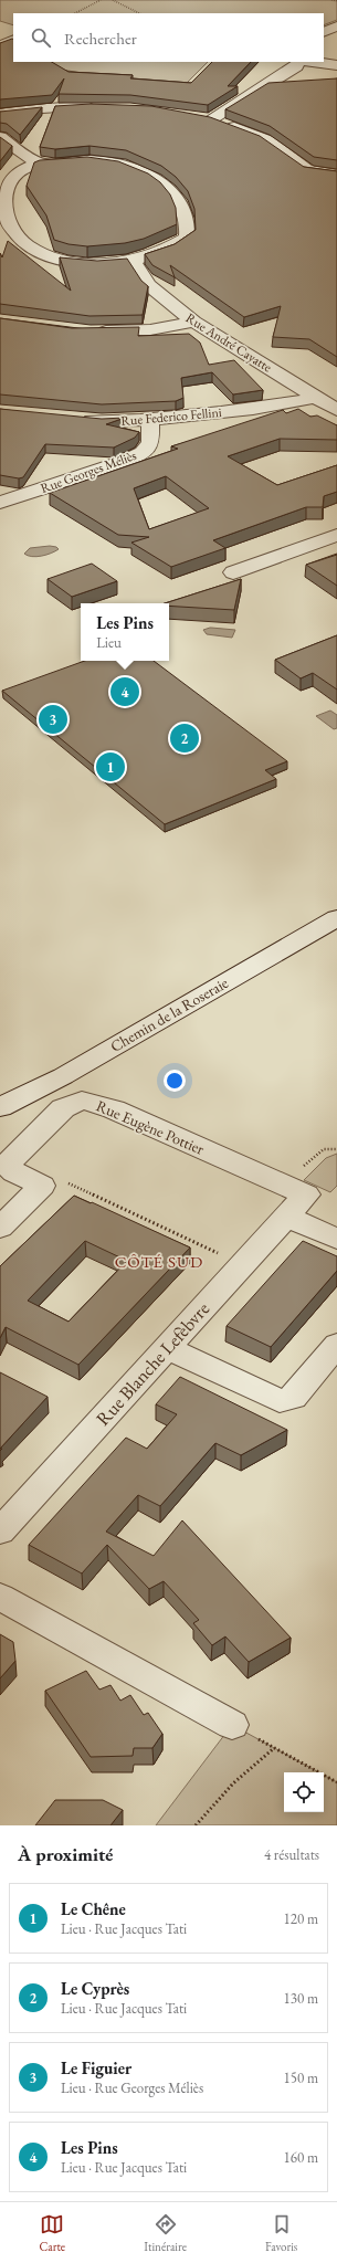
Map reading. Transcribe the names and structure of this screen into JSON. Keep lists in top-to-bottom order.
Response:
{
  "streets": {
    "street": [
      "Rue André Cayatte",
      "Rue Federico Fellini",
      "Rue Georges Méliès",
      "Chemin de la Roseraie",
      "Rue Eugène Pottier",
      "Rue Blanche Lefèbvre"
    ]
  },
  "crossings": [
    ["Rue André Cayatte", "Rue Federico Fellini"],
    ["Rue Federico Fellini", "Rue Georges Méliès"],
    ["Rue Eugène Pottier", "Rue Blanche Lefèbvre"]
  ],
  "districts": ["CÔTÉ SUD"],
  "page": {
    "search": "Rechercher",
    "popup": ["Les Pins", "Lieu"],
    "pins": [
      "4",
      "3",
      "2",
      "1"
    ],
    "heading": ["À proximité", "4 résultats"],
    "list": [
      {
        "mark": "1",
        "name": "Le Chêne",
        "note": "Lieu · Rue Jacques Tati",
        "value": "120 m"
      },
      {
        "mark": "2",
        "name": "Le Cyprès",
        "note": "Lieu · Rue Jacques Tati",
        "value": "130 m"
      },
      {
        "mark": "3",
        "name": "Le Figuier",
        "note": "Lieu · Rue Georges Méliès",
        "value": "150 m"
      },
      {
        "mark": "4",
        "name": "Les Pins",
        "note": "Lieu · Rue Jacques Tati",
        "value": "160 m"
      }
    ],
    "nav": ["Carte", "Itinéraire", "Favoris"]
  }
}
